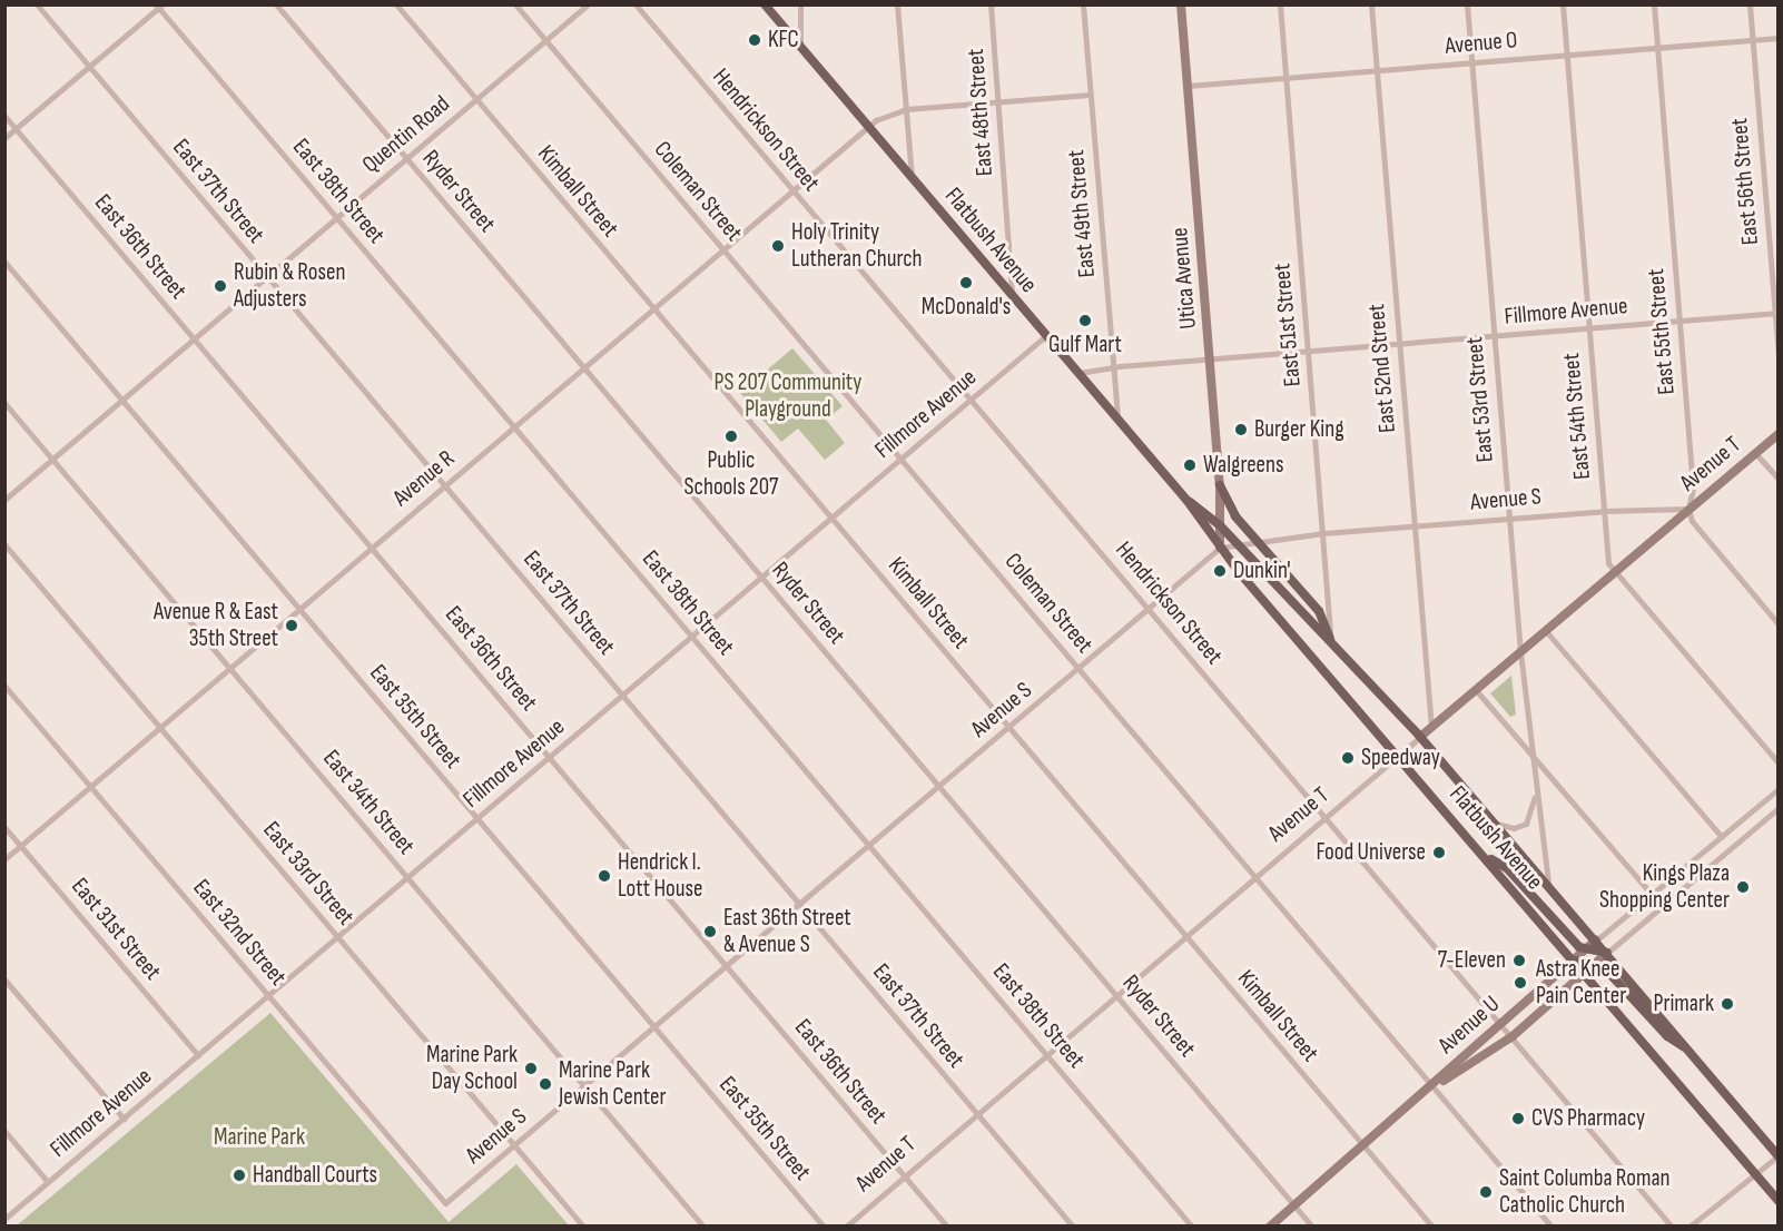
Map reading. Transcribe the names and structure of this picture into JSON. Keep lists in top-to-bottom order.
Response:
{
  "streets": {
    "main road": [
      "Flatbush Avenue",
      "Utica Avenue",
      "Avenue T",
      "Avenue U"
    ],
    "street": [
      "Avenue O",
      "East 48th Street",
      "Hendrickson Street",
      "Quentin Road",
      "East 56th Street",
      "East 37th Street",
      "East 38th Street",
      "Ryder Street",
      "Kimball Street",
      "Coleman Street",
      "East 49th Street",
      "East 36th Street",
      "Fillmore Avenue",
      "East 51st Street",
      "East 55th Street",
      "East 52nd Street",
      "East 53rd Street",
      "East 54th Street",
      "Avenue R",
      "Avenue S",
      "East 35th Street",
      "East 34th Street",
      "East 33rd Street",
      "East 31st Street",
      "East 32nd Street"
    ]
  },
  "crossings": [
    ["Avenue O", "East 56th Street"],
    ["Avenue O", "Utica Avenue"],
    ["Avenue O", "East 51st Street"],
    ["Avenue O", "East 55th Street"],
    ["Avenue O", "East 52nd Street"],
    ["Avenue O", "East 53rd Street"],
    ["Avenue O", "East 54th Street"],
    ["East 48th Street", "Flatbush Avenue"],
    ["Hendrickson Street", "Fillmore Avenue"],
    ["Hendrickson Street", "Avenue T"],
    ["Hendrickson Street", "Avenue R"],
    ["Hendrickson Street", "Avenue S"],
    ["Hendrickson Street", "Avenue U"],
    ["Quentin Road", "East 37th Street"],
    ["Quentin Road", "East 38th Street"],
    ["Quentin Road", "Ryder Street"],
    ["Quentin Road", "Kimball Street"],
    ["Quentin Road", "Coleman Street"],
    ["Quentin Road", "East 36th Street"],
    ["Quentin Road", "East 35th Street"],
    ["Quentin Road", "East 34th Street"],
    ["East 56th Street", "Fillmore Avenue"],
    ["East 37th Street", "Fillmore Avenue"],
    ["East 37th Street", "Avenue T"],
    ["East 37th Street", "Avenue R"],
    ["East 37th Street", "Avenue S"],
    ["East 38th Street", "Fillmore Avenue"],
    ["East 38th Street", "Avenue T"],
    ["East 38th Street", "Avenue R"],
    ["East 38th Street", "Avenue S"],
    ["Ryder Street", "Fillmore Avenue"],
    ["Ryder Street", "Avenue T"],
    ["Ryder Street", "Avenue R"],
    ["Ryder Street", "Avenue S"],
    ["Ryder Street", "Avenue U"],
    ["Kimball Street", "Fillmore Avenue"],
    ["Kimball Street", "Avenue T"],
    ["Kimball Street", "Avenue R"],
    ["Kimball Street", "Avenue S"],
    ["Kimball Street", "Avenue U"],
    ["Coleman Street", "Fillmore Avenue"],
    ["Coleman Street", "Avenue T"],
    ["Coleman Street", "Avenue R"],
    ["Coleman Street", "Avenue S"],
    ["Coleman Street", "Avenue U"],
    ["East 49th Street", "Flatbush Avenue"],
    ["East 49th Street", "Fillmore Avenue"],
    ["Flatbush Avenue", "Utica Avenue"],
    ["Flatbush Avenue", "Fillmore Avenue"],
    ["Flatbush Avenue", "East 51st Street"],
    ["Flatbush Avenue", "East 53rd Street"],
    ["Flatbush Avenue", "Avenue T"],
    ["Flatbush Avenue", "Avenue R"],
    ["Flatbush Avenue", "Avenue S"],
    ["Flatbush Avenue", "Avenue U"],
    ["East 36th Street", "Fillmore Avenue"],
    ["East 36th Street", "Avenue T"],
    ["East 36th Street", "Avenue R"],
    ["East 36th Street", "Avenue S"],
    ["Utica Avenue", "Fillmore Avenue"],
    ["Utica Avenue", "Avenue S"],
    ["Fillmore Avenue", "East 51st Street"],
    ["Fillmore Avenue", "East 55th Street"],
    ["Fillmore Avenue", "East 52nd Street"],
    ["Fillmore Avenue", "East 53rd Street"],
    ["Fillmore Avenue", "East 54th Street"],
    ["Fillmore Avenue", "East 35th Street"],
    ["Fillmore Avenue", "East 34th Street"],
    ["Fillmore Avenue", "East 33rd Street"],
    ["Fillmore Avenue", "East 31st Street"],
    ["Fillmore Avenue", "East 32nd Street"],
    ["East 51st Street", "Avenue S"],
    ["East 55th Street", "Avenue T"],
    ["East 55th Street", "Avenue S"],
    ["East 52nd Street", "Avenue T"],
    ["East 52nd Street", "Avenue S"],
    ["East 53rd Street", "Avenue T"],
    ["East 53rd Street", "Avenue S"],
    ["East 54th Street", "Avenue T"],
    ["East 54th Street", "Avenue S"],
    ["Avenue T", "Avenue S"],
    ["Avenue R", "East 35th Street"],
    ["Avenue R", "East 34th Street"],
    ["Avenue R", "East 33rd Street"],
    ["Avenue R", "East 31st Street"],
    ["Avenue R", "East 32nd Street"],
    ["Avenue S", "East 35th Street"],
    ["Avenue S", "East 34th Street"],
    ["Avenue S", "East 33rd Street"],
    ["Avenue S", "East 32nd Street"]
  ],
  "parks": ["PS 207 Community Playground", "Marine Park"],
  "places": [
    "KFC",
    "Holy Trinity Lutheran Church",
    "McDonald's",
    "Rubin & Rosen Adjusters",
    "Gulf Mart",
    "Burger King",
    "Public Schools 207",
    "Walgreens",
    "Dunkin'",
    "Avenue R & East 35th Street",
    "Speedway",
    "Food Universe",
    "Hendrick I. Lott House",
    "Kings Plaza Shopping Center",
    "East 36th Street & Avenue S",
    "7-Eleven",
    "Astra Knee Pain Center",
    "Primark",
    "Marine Park Day School",
    "Marine Park Jewish Center",
    "CVS Pharmacy",
    "Handball Courts",
    "Saint Columba Roman Catholic Church"
  ]
}
